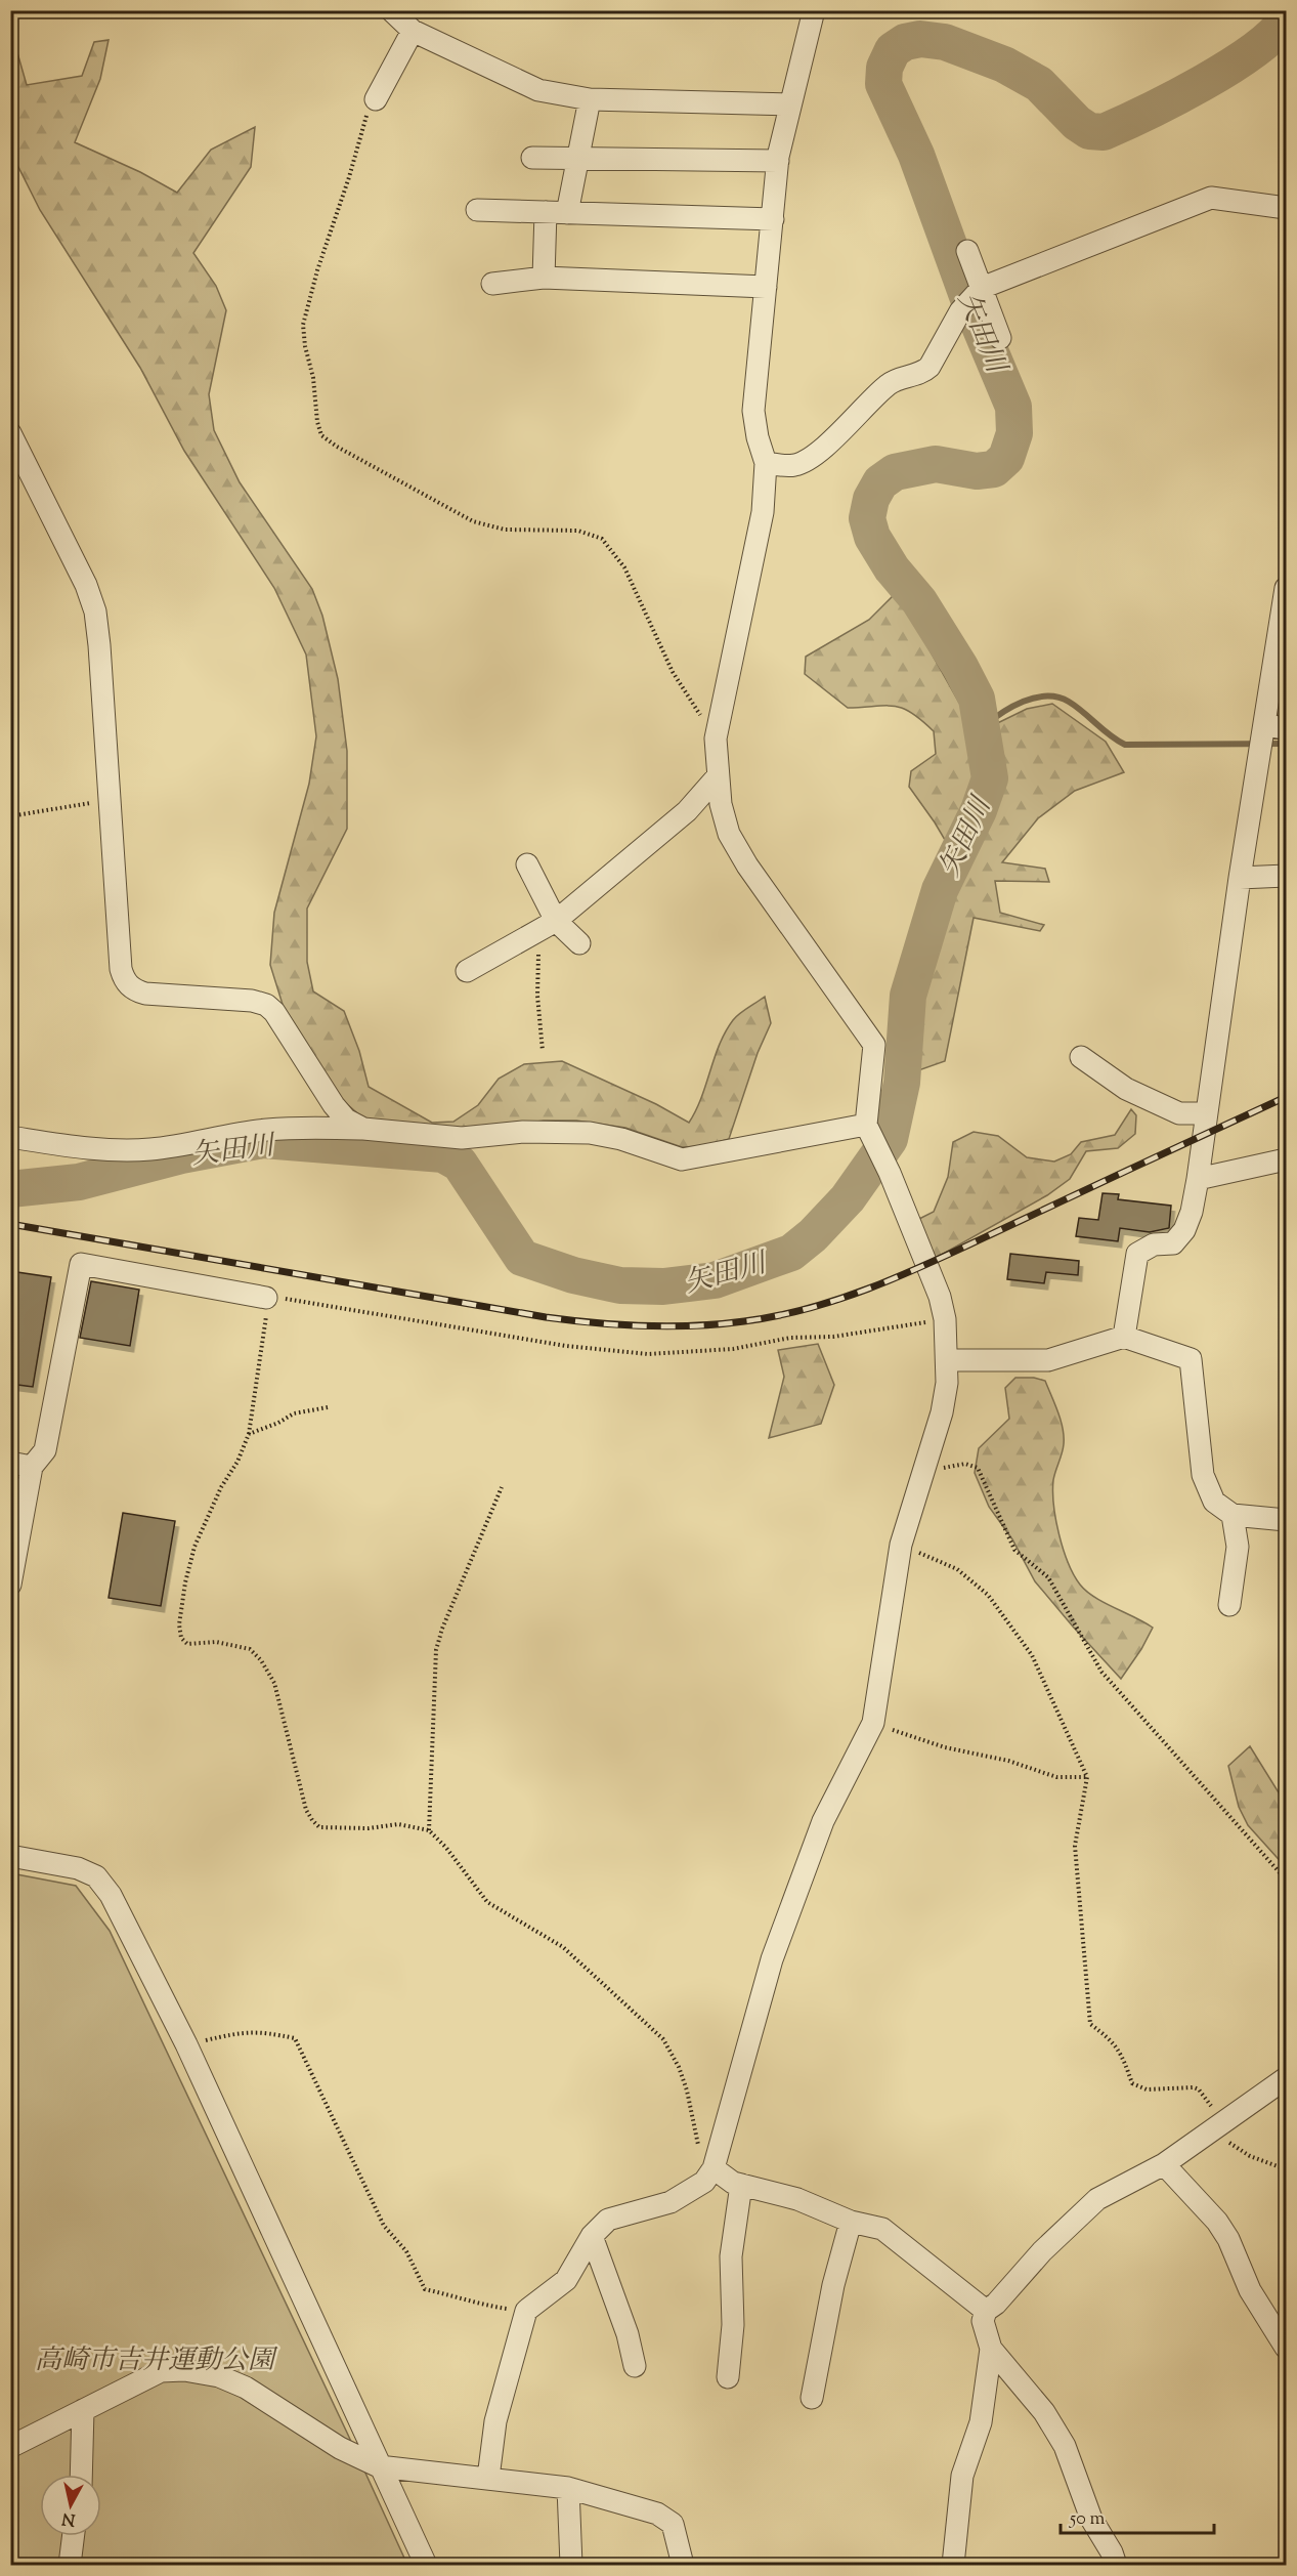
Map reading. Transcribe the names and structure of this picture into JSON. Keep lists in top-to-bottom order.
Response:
{
  "water": ["矢田川"],
  "parks": ["高崎市吉井運動公園"],
  "scale_bar": "50 m",
  "north": "bottom"
}
